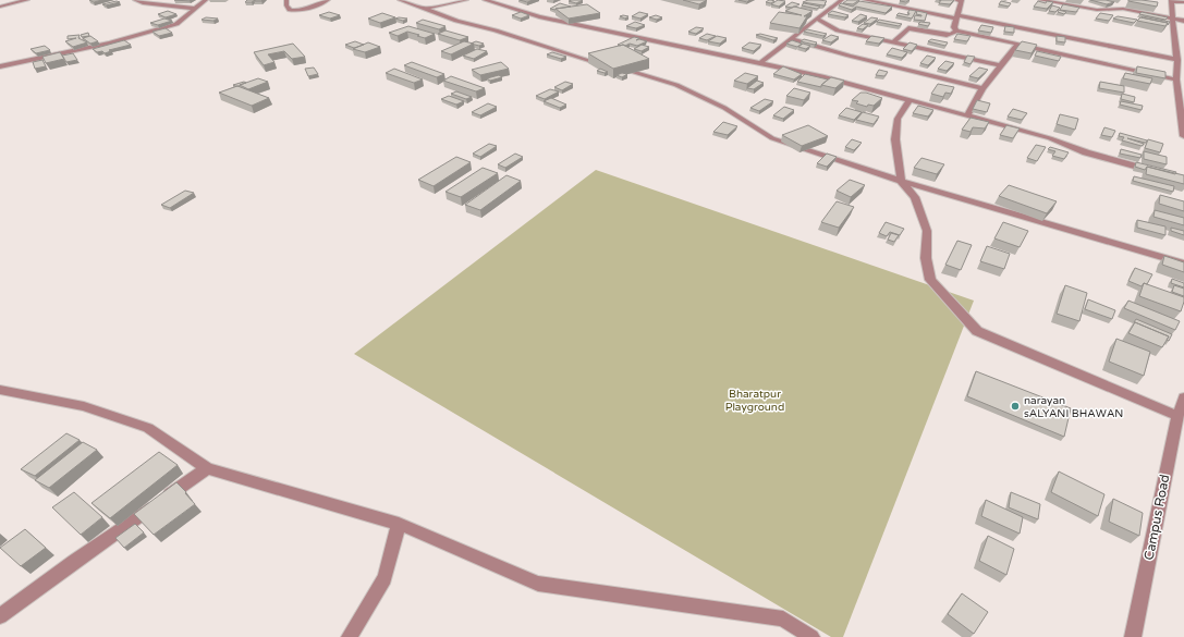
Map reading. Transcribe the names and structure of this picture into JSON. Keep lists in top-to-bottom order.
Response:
{
  "streets": {
    "street": ["Campus Road"]
  },
  "parks": ["Bharatpur Playground"],
  "places": ["narayan sALYANI BHAWAN"]
}
